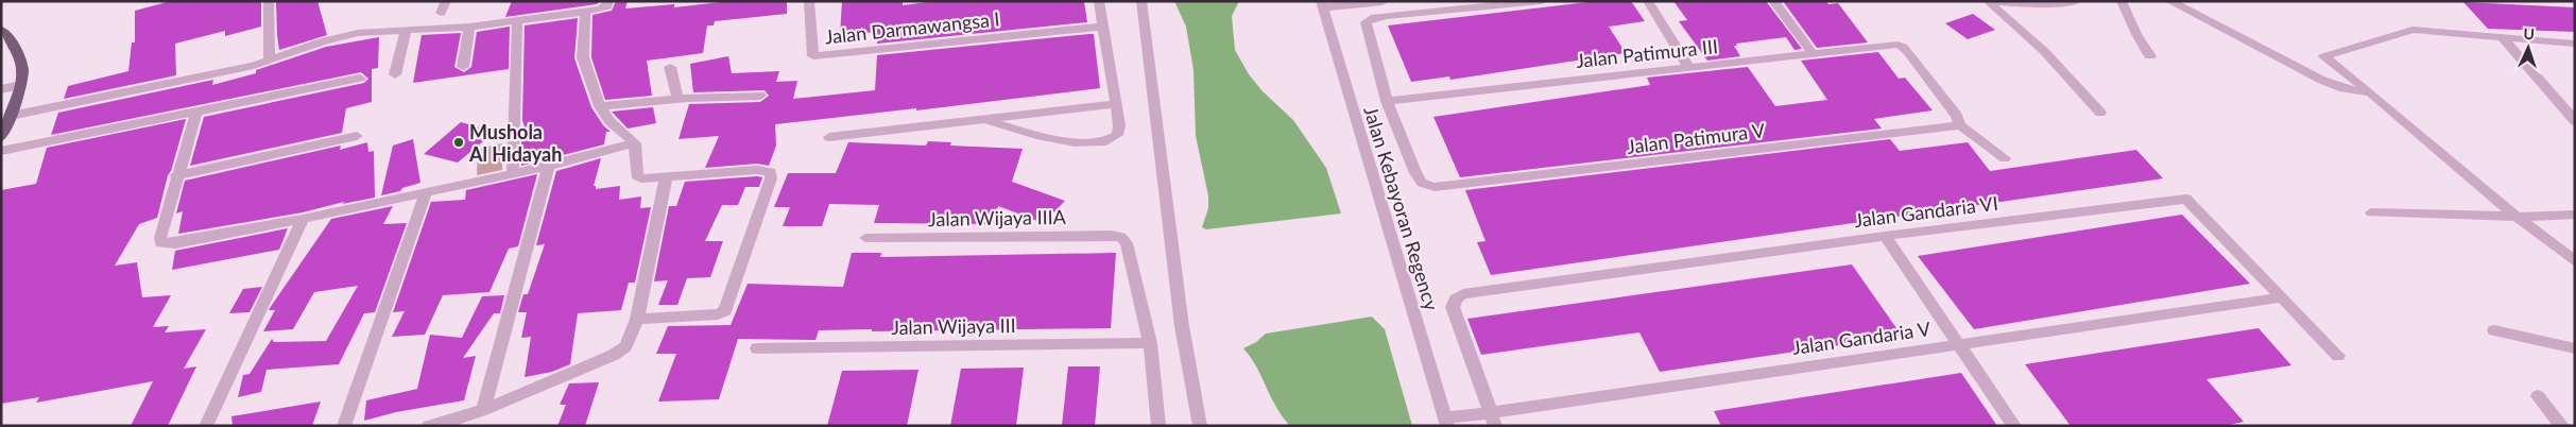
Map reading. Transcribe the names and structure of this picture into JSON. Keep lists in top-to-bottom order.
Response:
{
  "streets": {
    "street": [
      "Jalan Darmawangsa I",
      "Jalan Patimura III",
      "Jalan Patimura V",
      "Jalan Kebayoran Regency",
      "Jalan Gandaria VI",
      "Jalan Wijaya IIIA",
      "Jalan Wijaya III",
      "Jalan Gandaria V"
    ]
  },
  "crossings": [
    ["Jalan Patimura III", "Jalan Patimura V"],
    ["Jalan Kebayoran Regency", "Jalan Gandaria V"],
    ["Jalan Gandaria VI", "Jalan Gandaria V"],
    ["Jalan Wijaya IIIA", "Jalan Wijaya III"]
  ],
  "places": ["Mushola Al Hidayah"],
  "north": "top"
}
